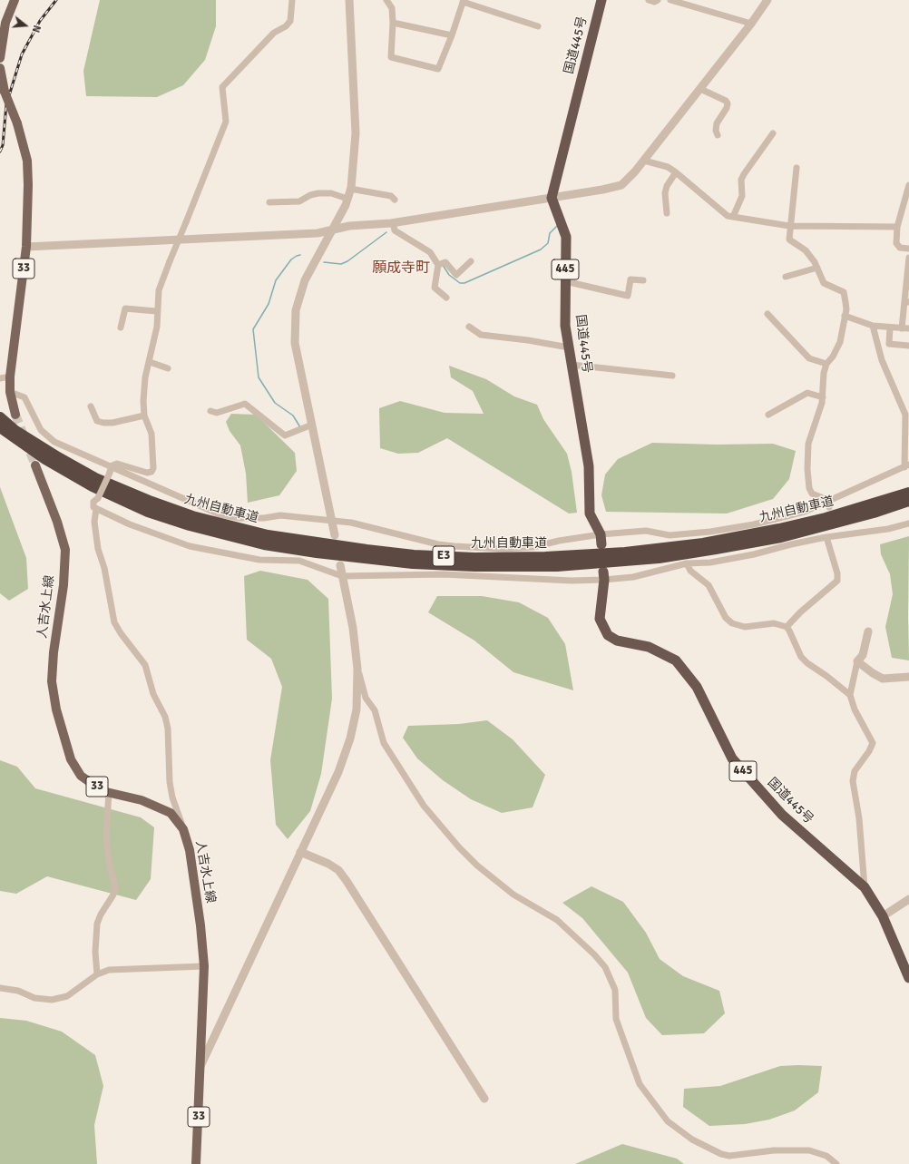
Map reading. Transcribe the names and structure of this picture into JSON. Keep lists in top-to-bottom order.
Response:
{
  "streets": {
    "highway": [
      "国道445号",
      "445",
      "九州自動車道",
      "E3"
    ],
    "main road": ["33", "人吉水上線"]
  },
  "districts": ["願成寺町"],
  "north": "right"
}
